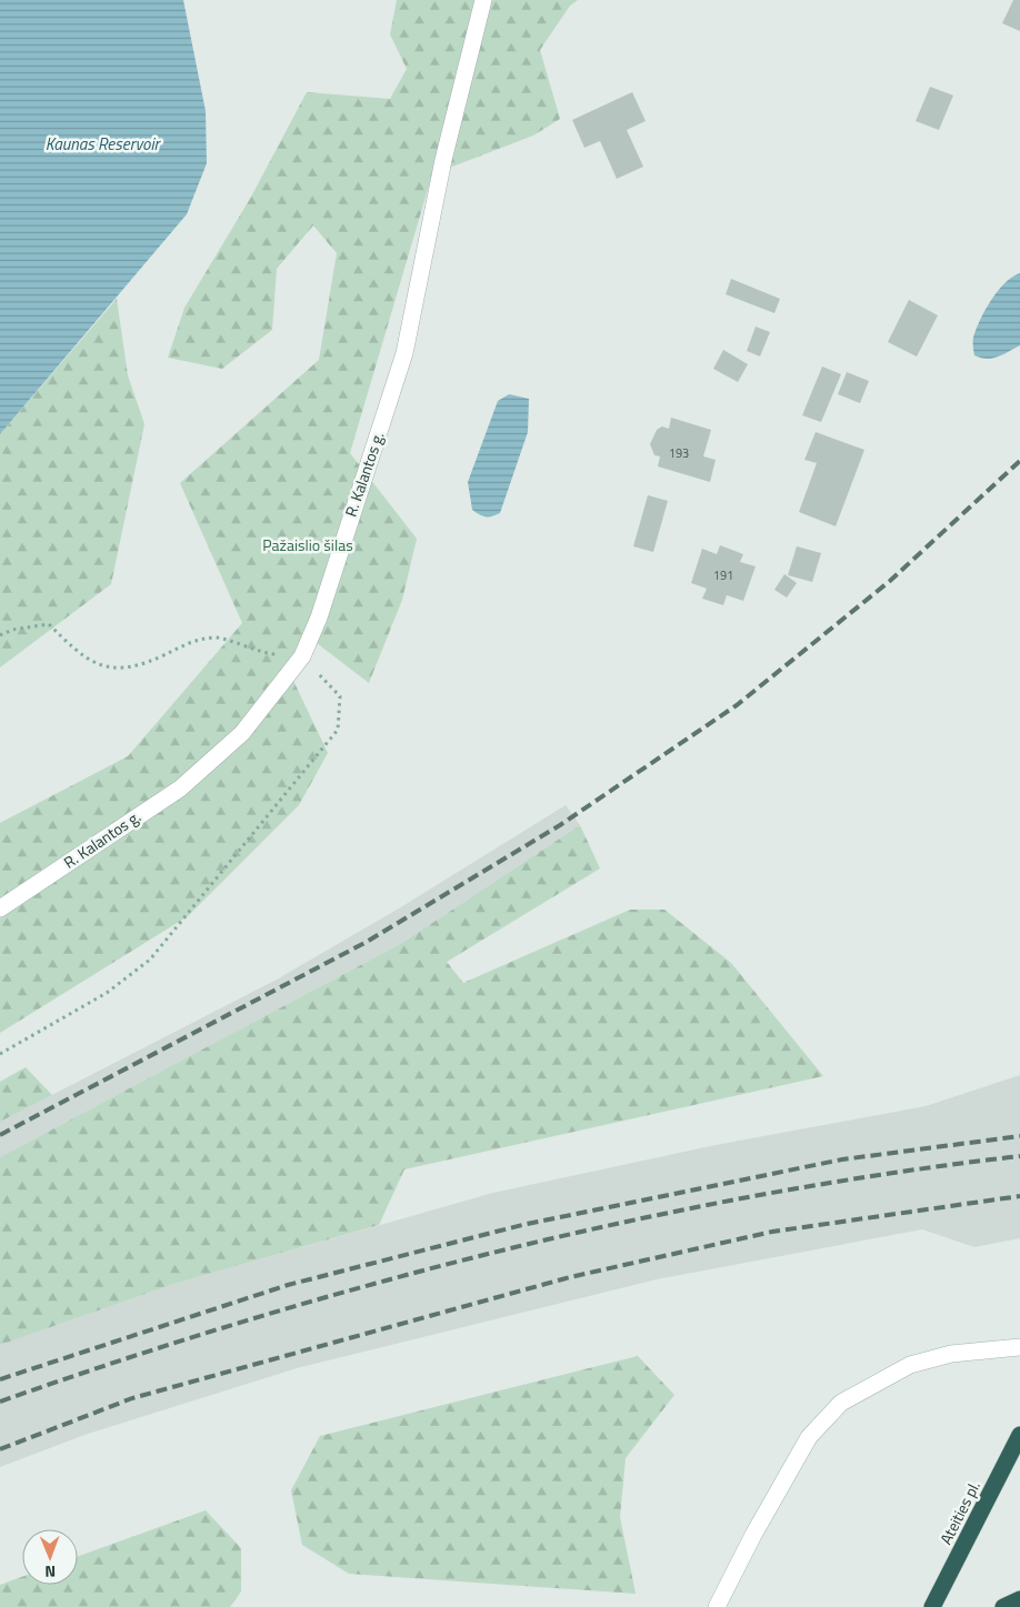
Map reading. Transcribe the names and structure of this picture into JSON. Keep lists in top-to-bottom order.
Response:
{
  "streets": {
    "highway": ["Ateities pl."],
    "street": ["R. Kalantos g."]
  },
  "water": ["Kaunas Reservoir"],
  "parks": ["Pažaislio šilas"],
  "house_numbers": ["193", "191"],
  "north": "bottom"
}
